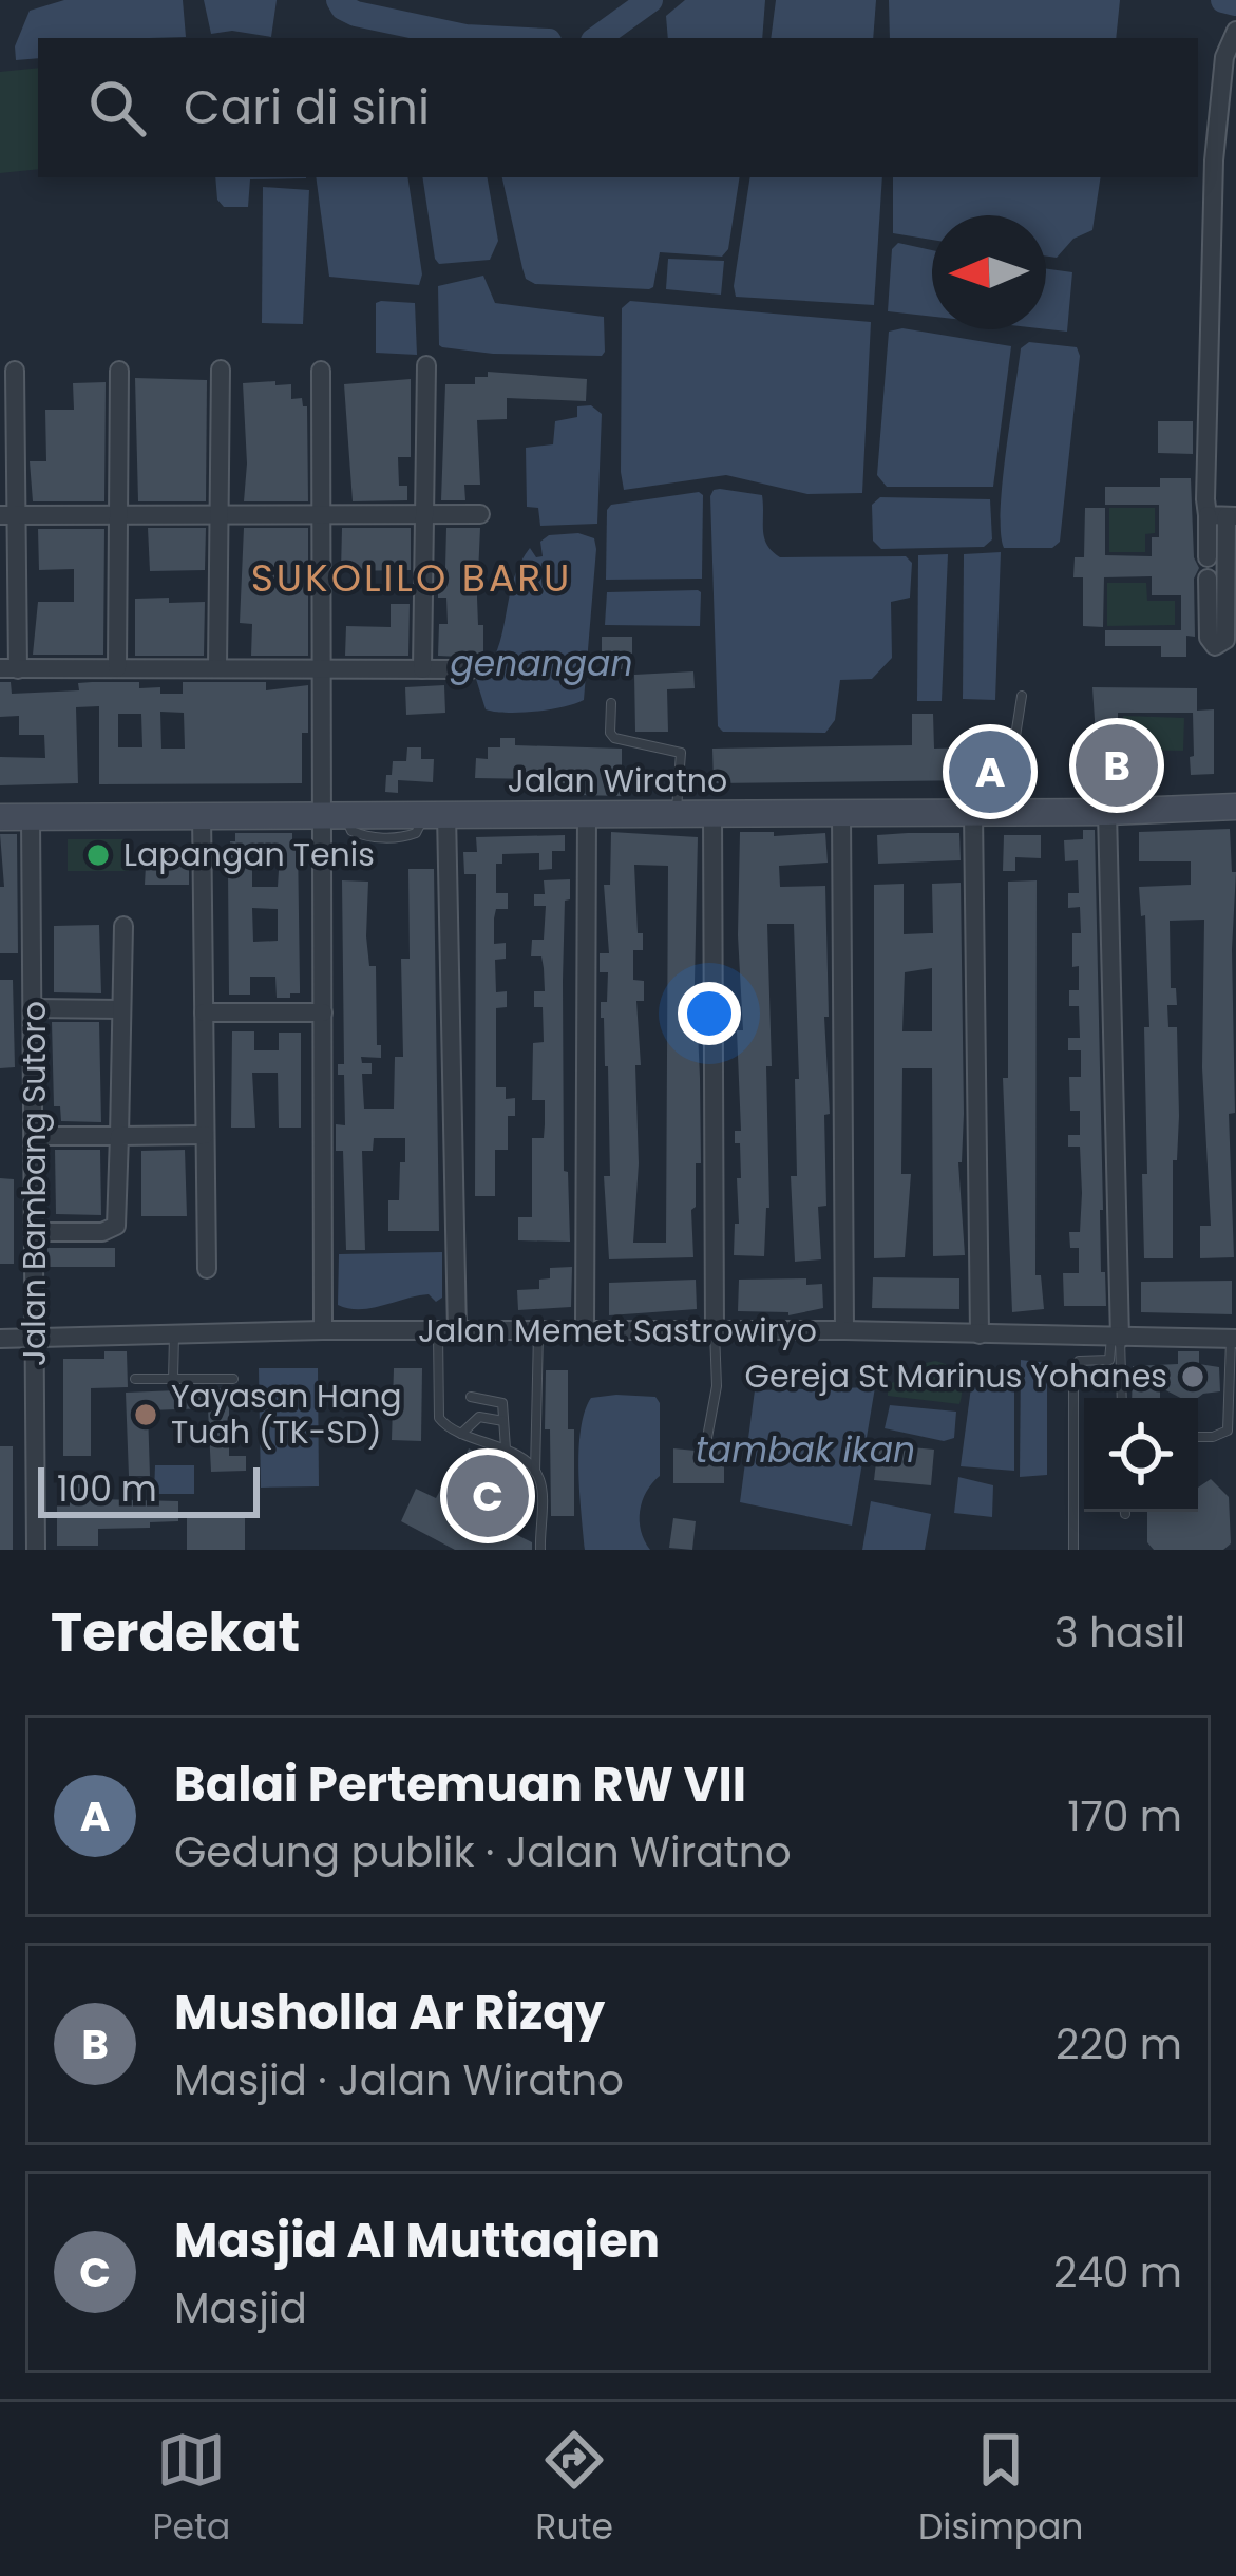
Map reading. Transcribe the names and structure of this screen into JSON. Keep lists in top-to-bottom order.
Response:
{
  "streets": {
    "main road": ["Jalan Wiratno"],
    "street": ["Jalan Bambang Sutoro", "Jalan Memet Sastrowiryo"]
  },
  "crossings": [
    ["Jalan Wiratno", "Jalan Bambang Sutoro"],
    ["Jalan Bambang Sutoro", "Jalan Memet Sastrowiryo"]
  ],
  "districts": ["SUKOLILO BARU"],
  "water": ["genangan", "tambak ikan"],
  "places": ["Lapangan Tenis", "Gereja St Marinus Yohanes", "Yayasan Hang Tuah (TK-SD)"],
  "scale_bar": "100 m",
  "north": "left",
  "page": {
    "search": "Cari di sini",
    "pins": ["B", "A", "C"],
    "scale": "100 m",
    "heading": ["Terdekat", "3 hasil"],
    "list": [
      {
        "mark": "A",
        "name": "Balai Pertemuan RW VII",
        "note": "Gedung publik · Jalan Wiratno",
        "value": "170 m"
      },
      {
        "mark": "B",
        "name": "Musholla Ar Rizqy",
        "note": "Masjid · Jalan Wiratno",
        "value": "220 m"
      },
      {
        "mark": "C",
        "name": "Masjid Al Muttaqien",
        "note": "Masjid",
        "value": "240 m"
      }
    ],
    "nav": ["Peta", "Rute", "Disimpan"]
  }
}
